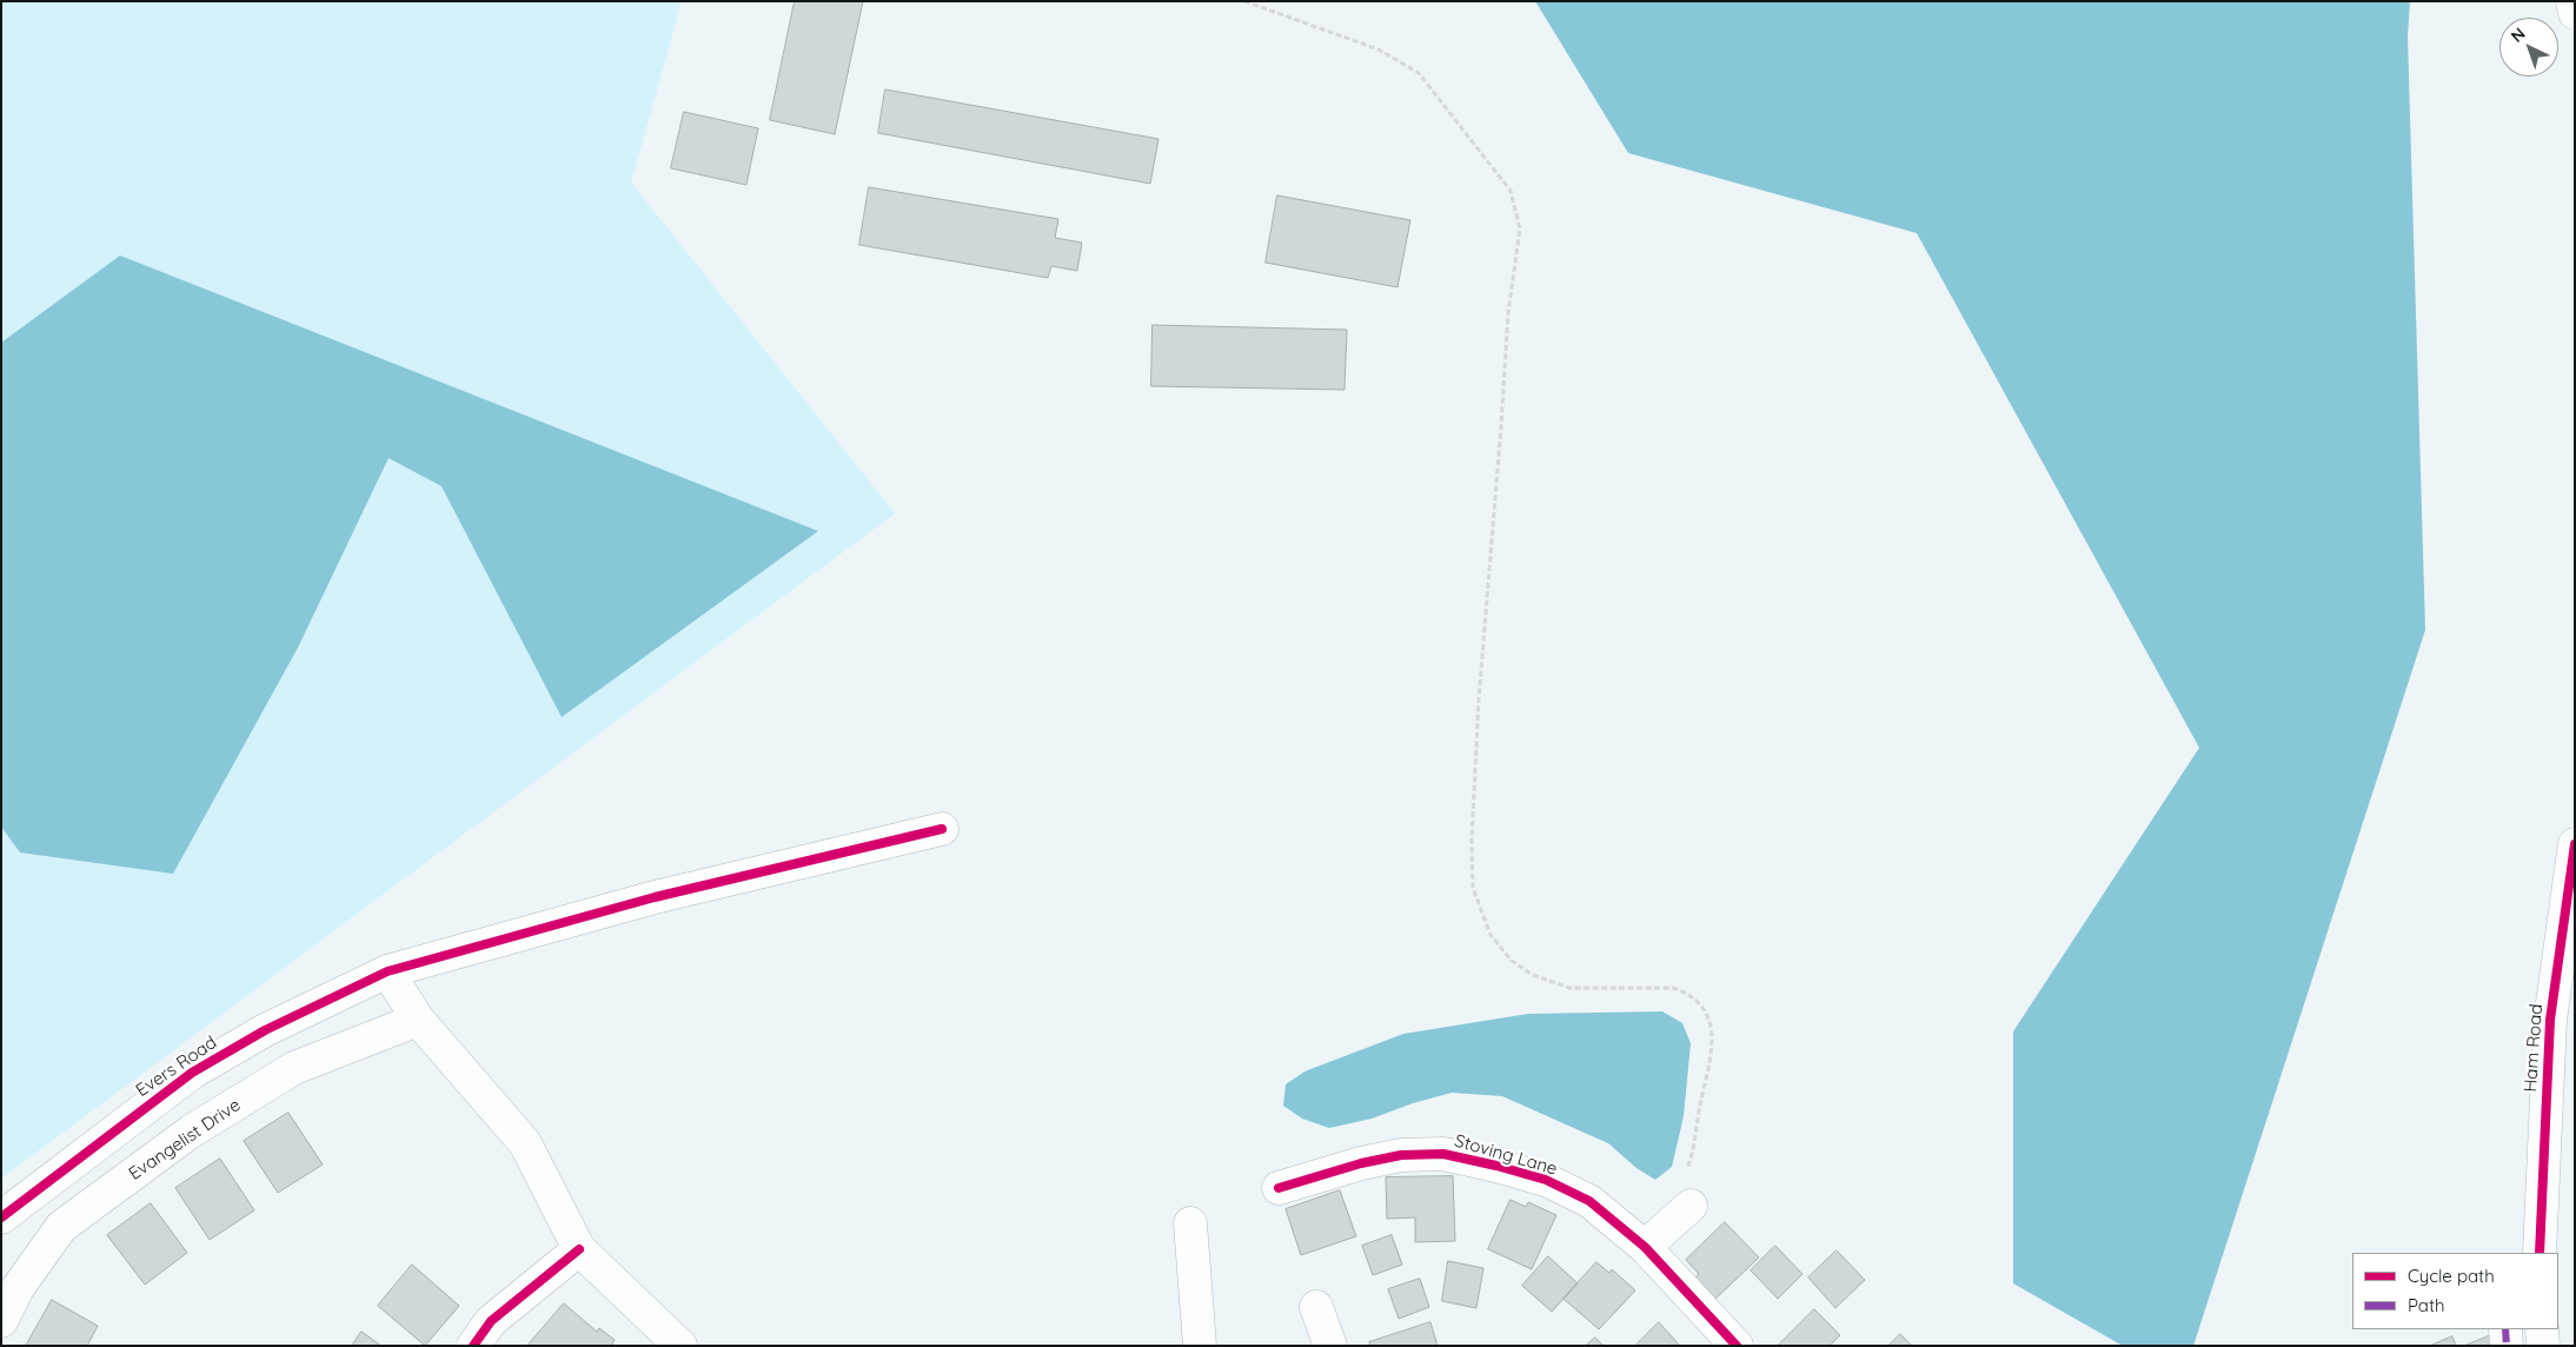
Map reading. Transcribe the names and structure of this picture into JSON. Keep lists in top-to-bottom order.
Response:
{
  "streets": {
    "street": [
      "Ham Road",
      "Evers Road",
      "Evangelist Drive",
      "Stoving Lane"
    ]
  },
  "legend": ["Cycle path", "Path"],
  "north": "top left"
}
